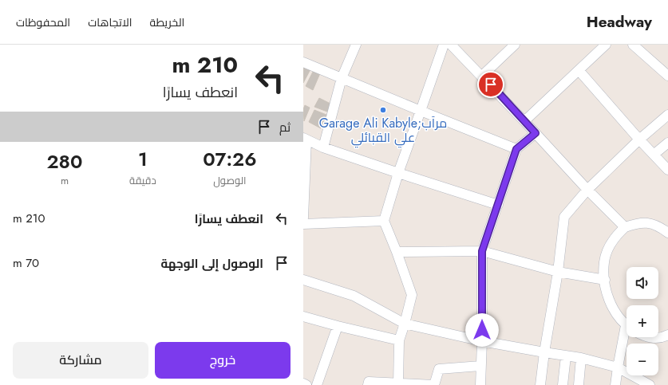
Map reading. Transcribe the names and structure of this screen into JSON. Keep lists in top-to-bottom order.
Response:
{
  "places": ["Garage Ali Kabyle;مرآب علي القبائلي"],
  "page": {
    "header": "Headway",
    "nav": ["الخريطة", "الاتجاهات", "المحفوظات"],
    "turn": ["210 m", "انعطف يسارًا"],
    "then": "ثم",
    "eta": [
      "07:26",
      "الوصول",
      "1",
      "دقيقة",
      "280",
      "m"
    ],
    "list": [
      {
        "name": "انعطف يسارًا",
        "value": "210 m"
      },
      {
        "name": "الوصول إلى الوجهة",
        "value": "70 m"
      }
    ],
    "map_buttons": ["+", "−"],
    "buttons": ["خروج", "مشاركة"]
  }
}
